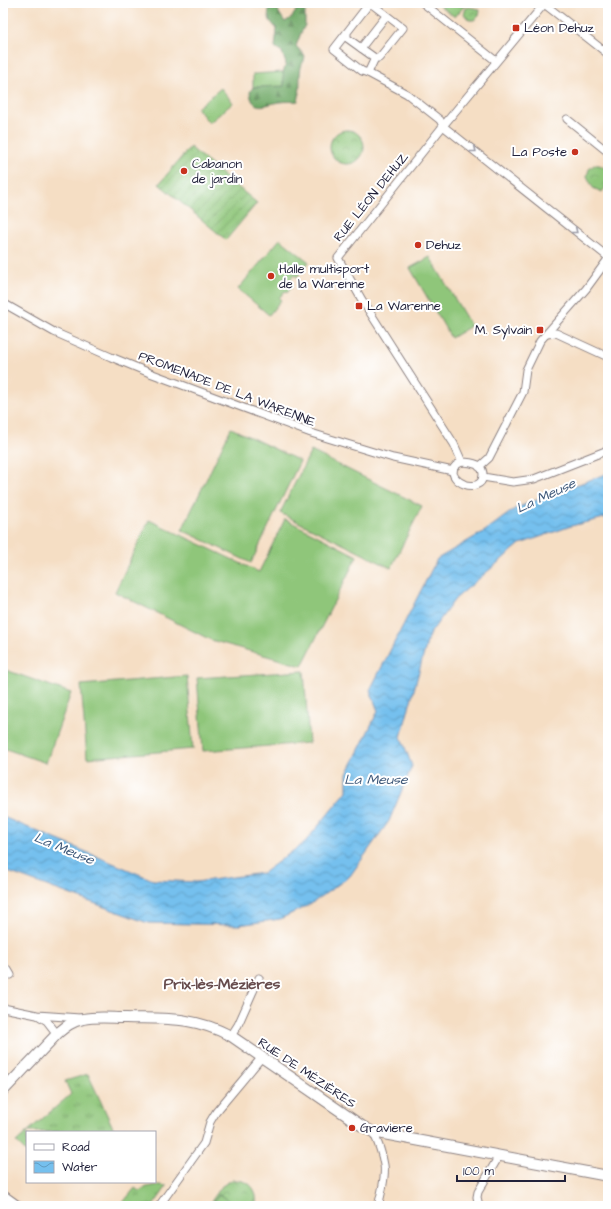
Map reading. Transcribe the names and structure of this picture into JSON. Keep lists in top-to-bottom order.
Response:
{
  "streets": {
    "street": ["RUE LÉON DEHUZ", "PROMENADE DE LA WARENNE", "RUE DE MÉZIÈRES"]
  },
  "crossings": [
    ["RUE LÉON DEHUZ", "PROMENADE DE LA WARENNE"]
  ],
  "districts": ["Prix-lès-Mézières"],
  "water": ["La Meuse"],
  "places": {
    "transit": ["Léon Dehuz", "La Warenne", "M. Sylvain"],
    "other": [
      "La Poste",
      "Cabanon de jardin",
      "Dehuz",
      "Halle multisport de la Warenne",
      "Graviere"
    ]
  },
  "legend": ["Road", "Water"],
  "scale_bar": "100 m"
}
